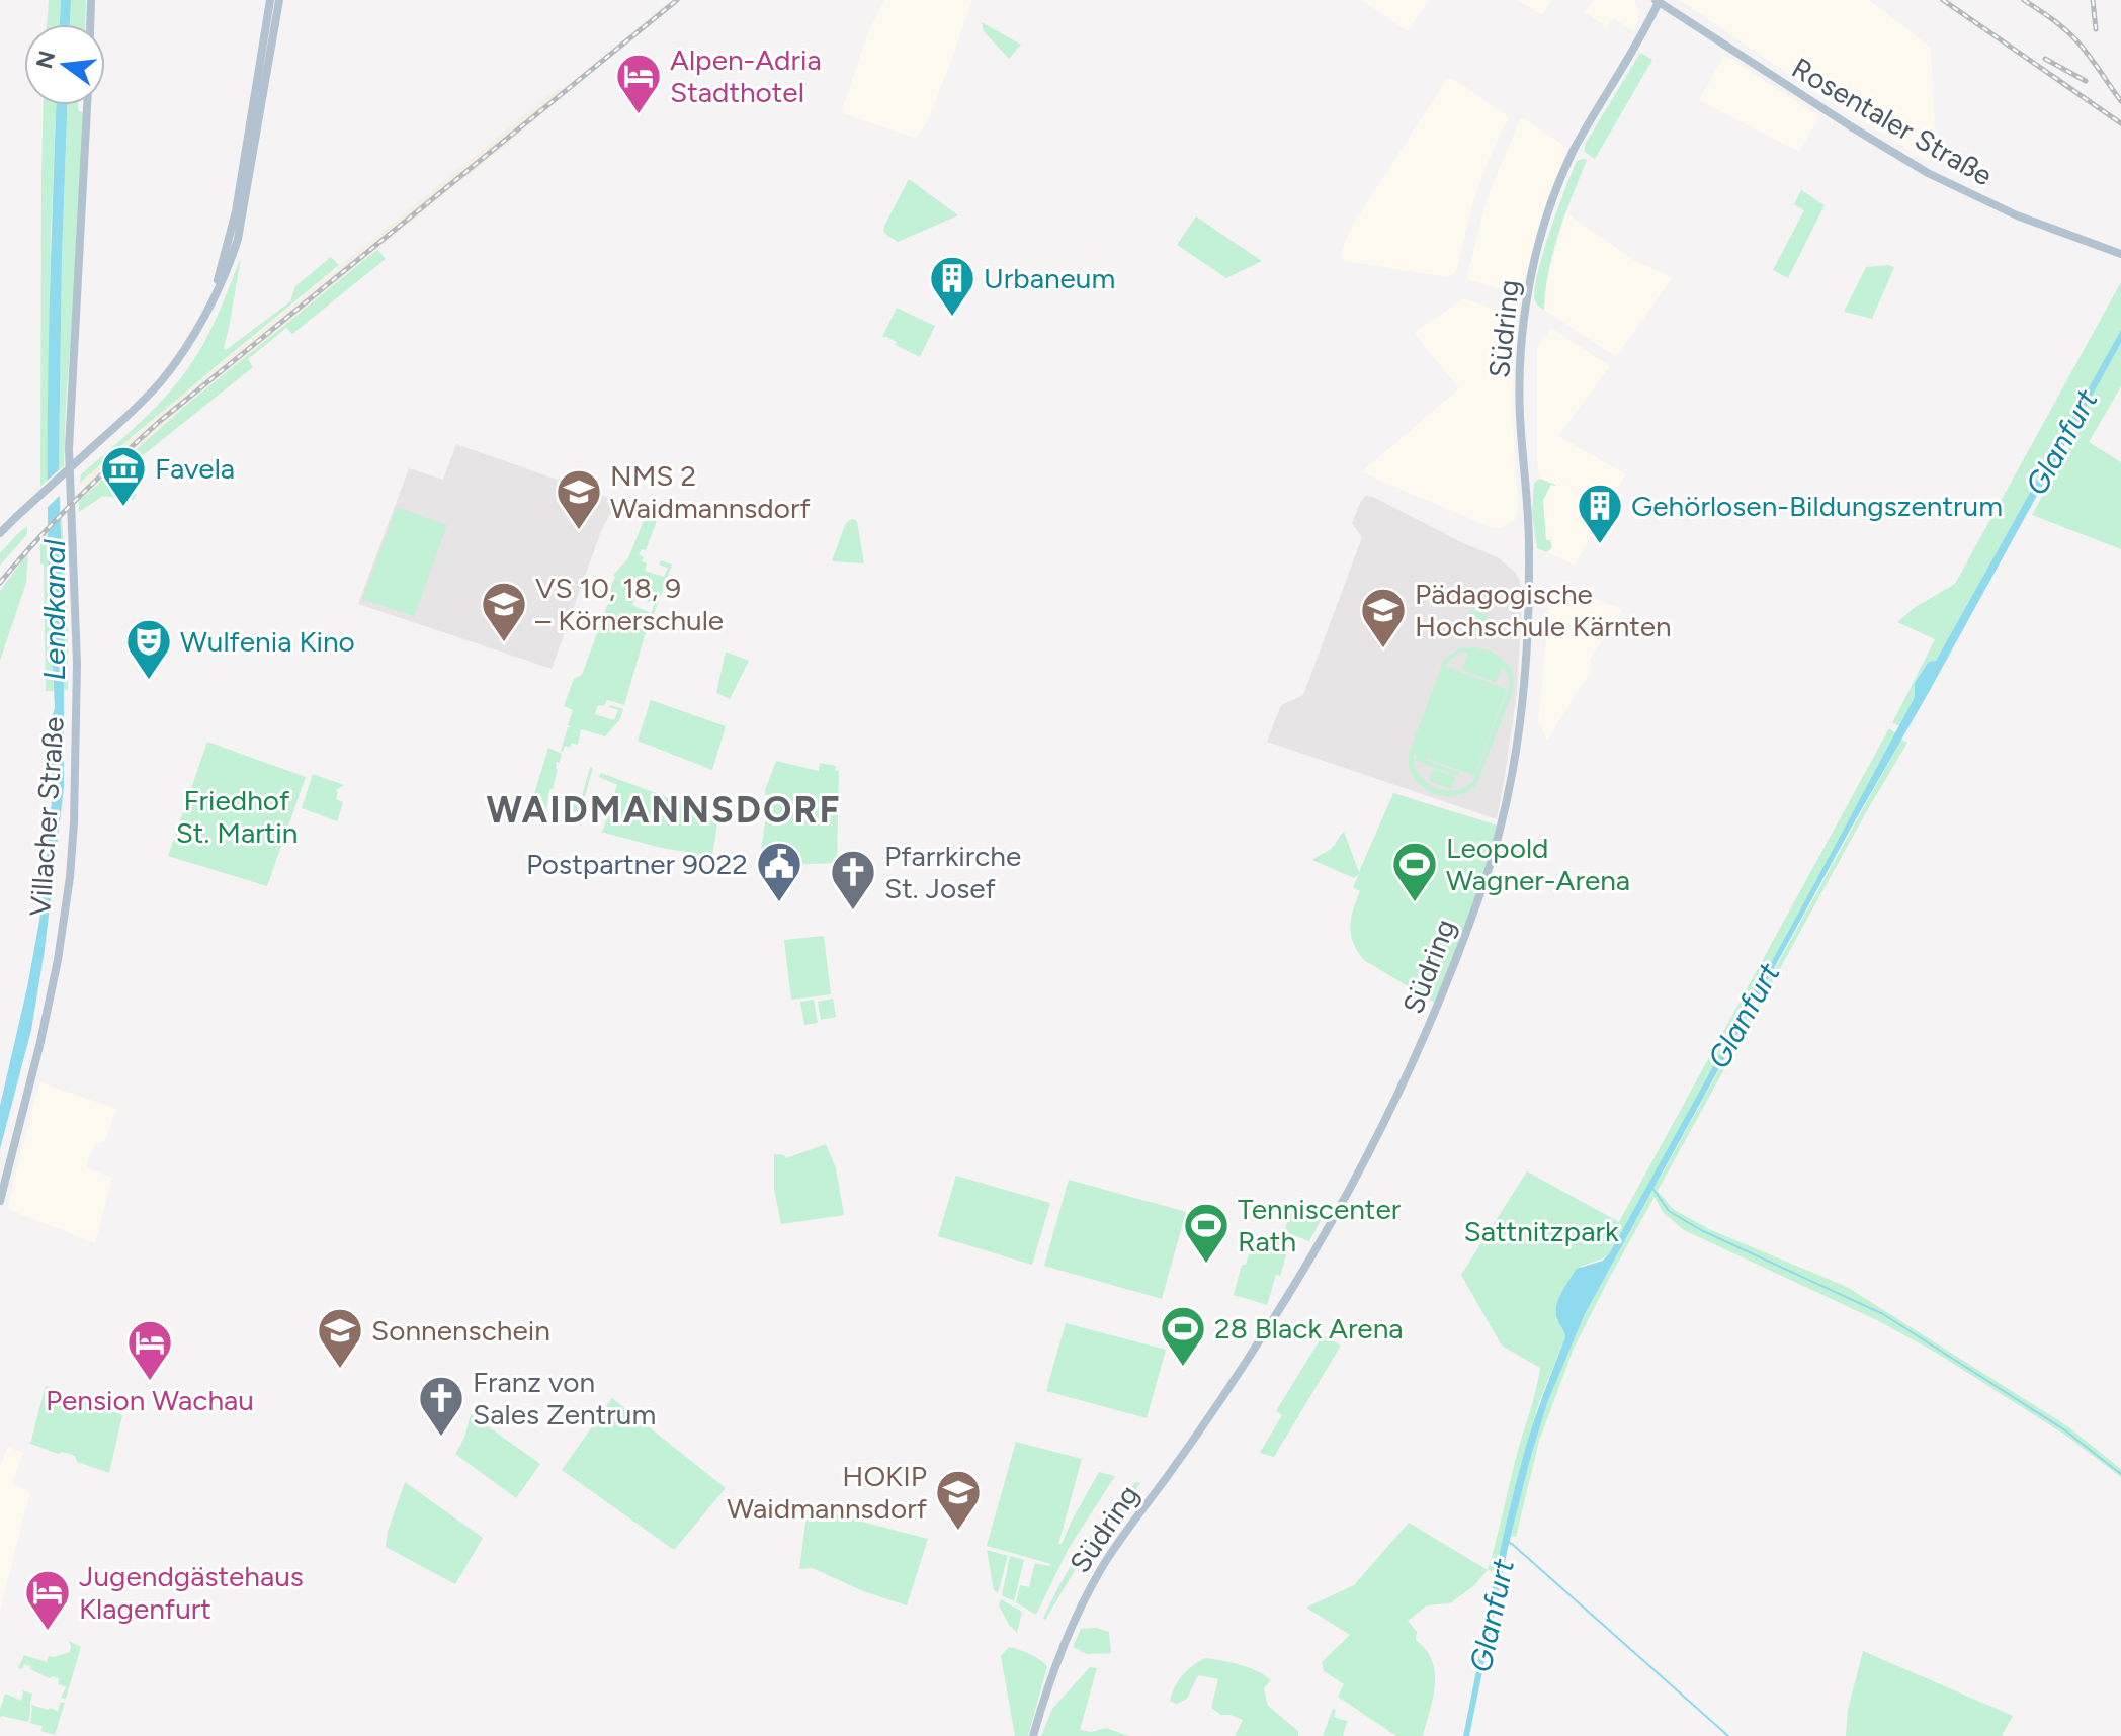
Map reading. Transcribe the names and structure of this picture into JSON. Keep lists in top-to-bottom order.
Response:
{
  "streets": {
    "main road": ["Rosentaler Straße", "Südring", "Villacher Straße"]
  },
  "crossings": [
    ["Rosentaler Straße", "Südring"]
  ],
  "districts": ["WAIDMANNSDORF"],
  "water": ["Glanfurt", "Lendkanal"],
  "parks": ["Friedhof St. Martin", "Sattnitzpark"],
  "places": {
    "hotel": ["Alpen-Adria Stadthotel", "Pension Wachau", "Jugendgästehaus Klagenfurt"],
    "building": ["Urbaneum", "Gehörlosen-Bildungszentrum"],
    "museum": ["Favela"],
    "school or university": [
      "NMS 2 Waidmannsdorf",
      "VS 10, 18, 9 – Körnerschule",
      "Pädagogische Hochschule Kärnten",
      "Sonnenschein",
      "HOKIP Waidmannsdorf"
    ],
    "theatre": ["Wulfenia Kino"],
    "public building": ["Postpartner 9022"],
    "sports": ["Leopold Wagner-Arena", "Tenniscenter Rath", "28 Black Arena"],
    "church": ["Pfarrkirche St. Josef", "Franz von Sales Zentrum"]
  },
  "north": "left"
}
